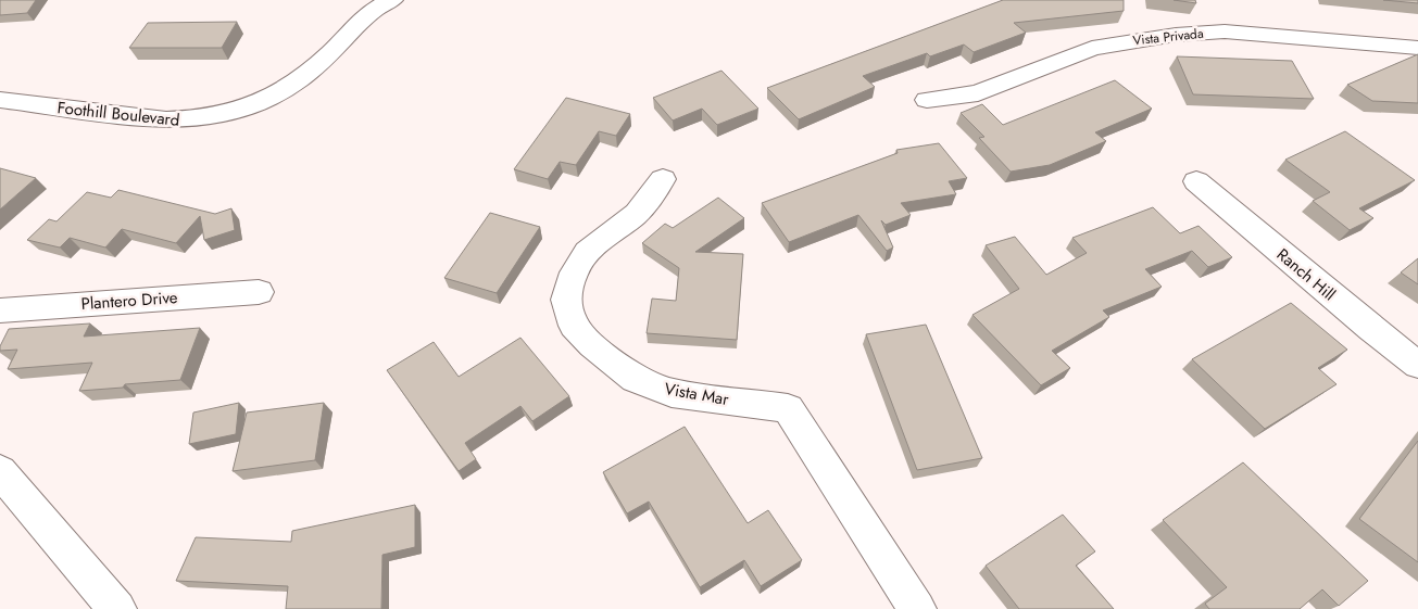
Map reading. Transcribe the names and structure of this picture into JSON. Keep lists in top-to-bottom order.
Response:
{
  "streets": {
    "street": [
      "Vista Privada",
      "Foothill Boulevard",
      "Ranch Hill",
      "Plantero Drive",
      "Vista Mar"
    ]
  }
}
